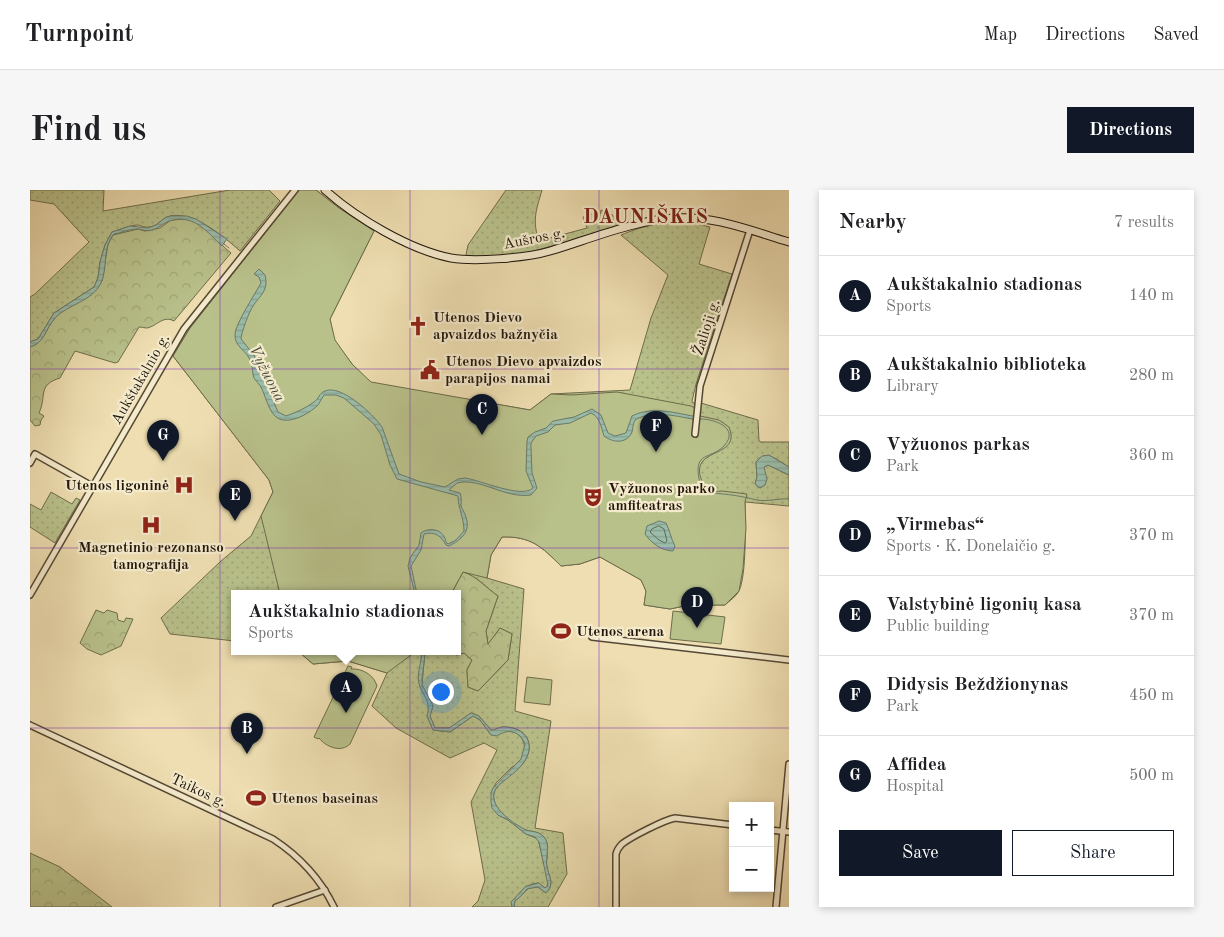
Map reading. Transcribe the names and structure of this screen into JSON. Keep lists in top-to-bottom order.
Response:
{
  "streets": {
    "street": [
      "Aušros g.",
      "Žalioji g.",
      "Aukštakalnio g.",
      "Taikos g."
    ]
  },
  "crossings": [
    ["Aušros g.", "Žalioji g."]
  ],
  "districts": ["DAUNIŠKIS"],
  "water": ["Vyžuona"],
  "places": {
    "church": ["Utenos Dievo apvaizdos bažnyčia"],
    "public building": ["Utenos Dievo apvaizdos parapijos namai"],
    "hospital": ["Utenos ligoninė", "Magnetinio rezonanso tamografija"],
    "theatre": ["Vyžuonos parko amfiteatras"],
    "sports": ["Utenos arena", "Utenos baseinas"]
  },
  "page": {
    "header": "Turnpoint",
    "nav": ["Map", "Directions", "Saved"],
    "buttons": [
      "Directions",
      ["Save", "Share"]
    ],
    "title": "Find us",
    "heading": ["Nearby", "7 results"],
    "list": [
      {
        "mark": "A",
        "name": "Aukštakalnio stadionas",
        "note": "Sports",
        "value": "140 m"
      },
      {
        "mark": "B",
        "name": "Aukštakalnio biblioteka",
        "note": "Library",
        "value": "280 m"
      },
      {
        "mark": "C",
        "name": "Vyžuonos parkas",
        "note": "Park",
        "value": "360 m"
      },
      {
        "mark": "D",
        "name": "„Virmebas“",
        "note": "Sports · K. Donelaičio g.",
        "value": "370 m"
      },
      {
        "mark": "E",
        "name": "Valstybinė ligonių kasa",
        "note": "Public building",
        "value": "370 m"
      },
      {
        "mark": "F",
        "name": "Didysis Beždžionynas",
        "note": "Park",
        "value": "450 m"
      },
      {
        "mark": "G",
        "name": "Affidea",
        "note": "Hospital",
        "value": "500 m"
      }
    ],
    "pins": [
      "C",
      "F",
      "G",
      "E",
      "D",
      "A",
      "B"
    ],
    "popup": ["Aukštakalnio stadionas", "Sports"],
    "map_buttons": ["+", "−"]
  }
}
